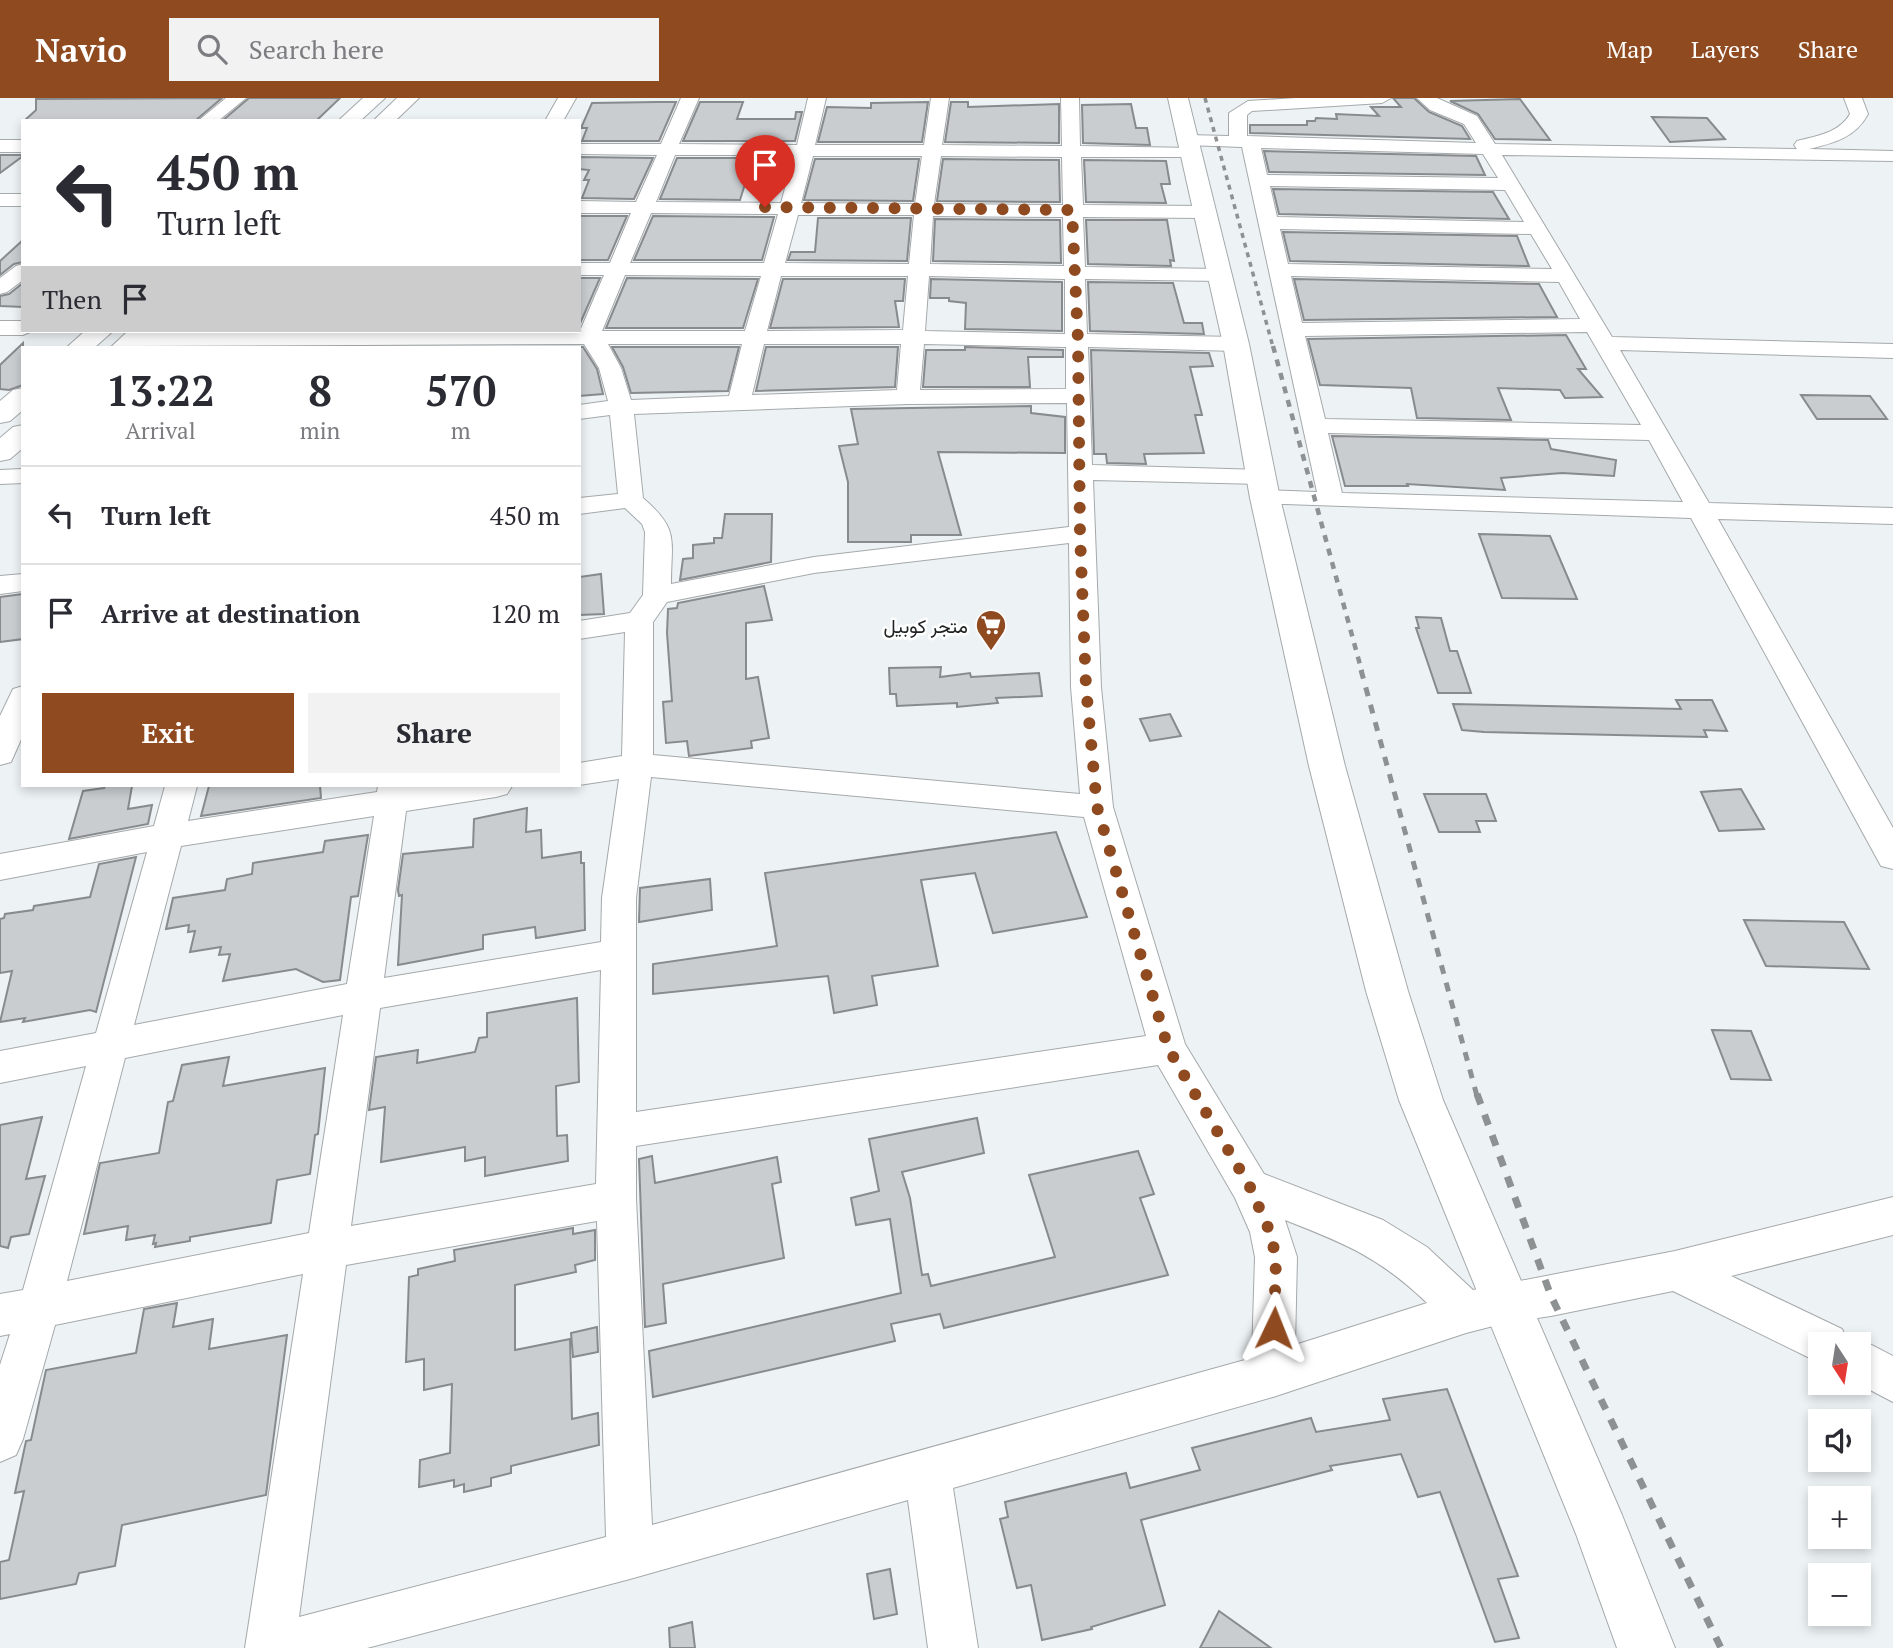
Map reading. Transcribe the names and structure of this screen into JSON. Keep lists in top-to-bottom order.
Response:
{
  "places": {
    "supermarket": ["متجر كوبيل"]
  },
  "north": "bottom",
  "page": {
    "header": "Navio",
    "search": "Search here",
    "nav": ["Map", "Layers", "Share"],
    "turn": ["450 m", "Turn left"],
    "then": "Then",
    "eta": [
      "13:22",
      "Arrival",
      "8",
      "min",
      "570",
      "m"
    ],
    "list": [
      {
        "name": "Turn left",
        "value": "450 m"
      },
      {
        "name": "Arrive at destination",
        "value": "120 m"
      }
    ],
    "buttons": ["Exit", "Share"],
    "map_buttons": ["+", "−"]
  }
}
